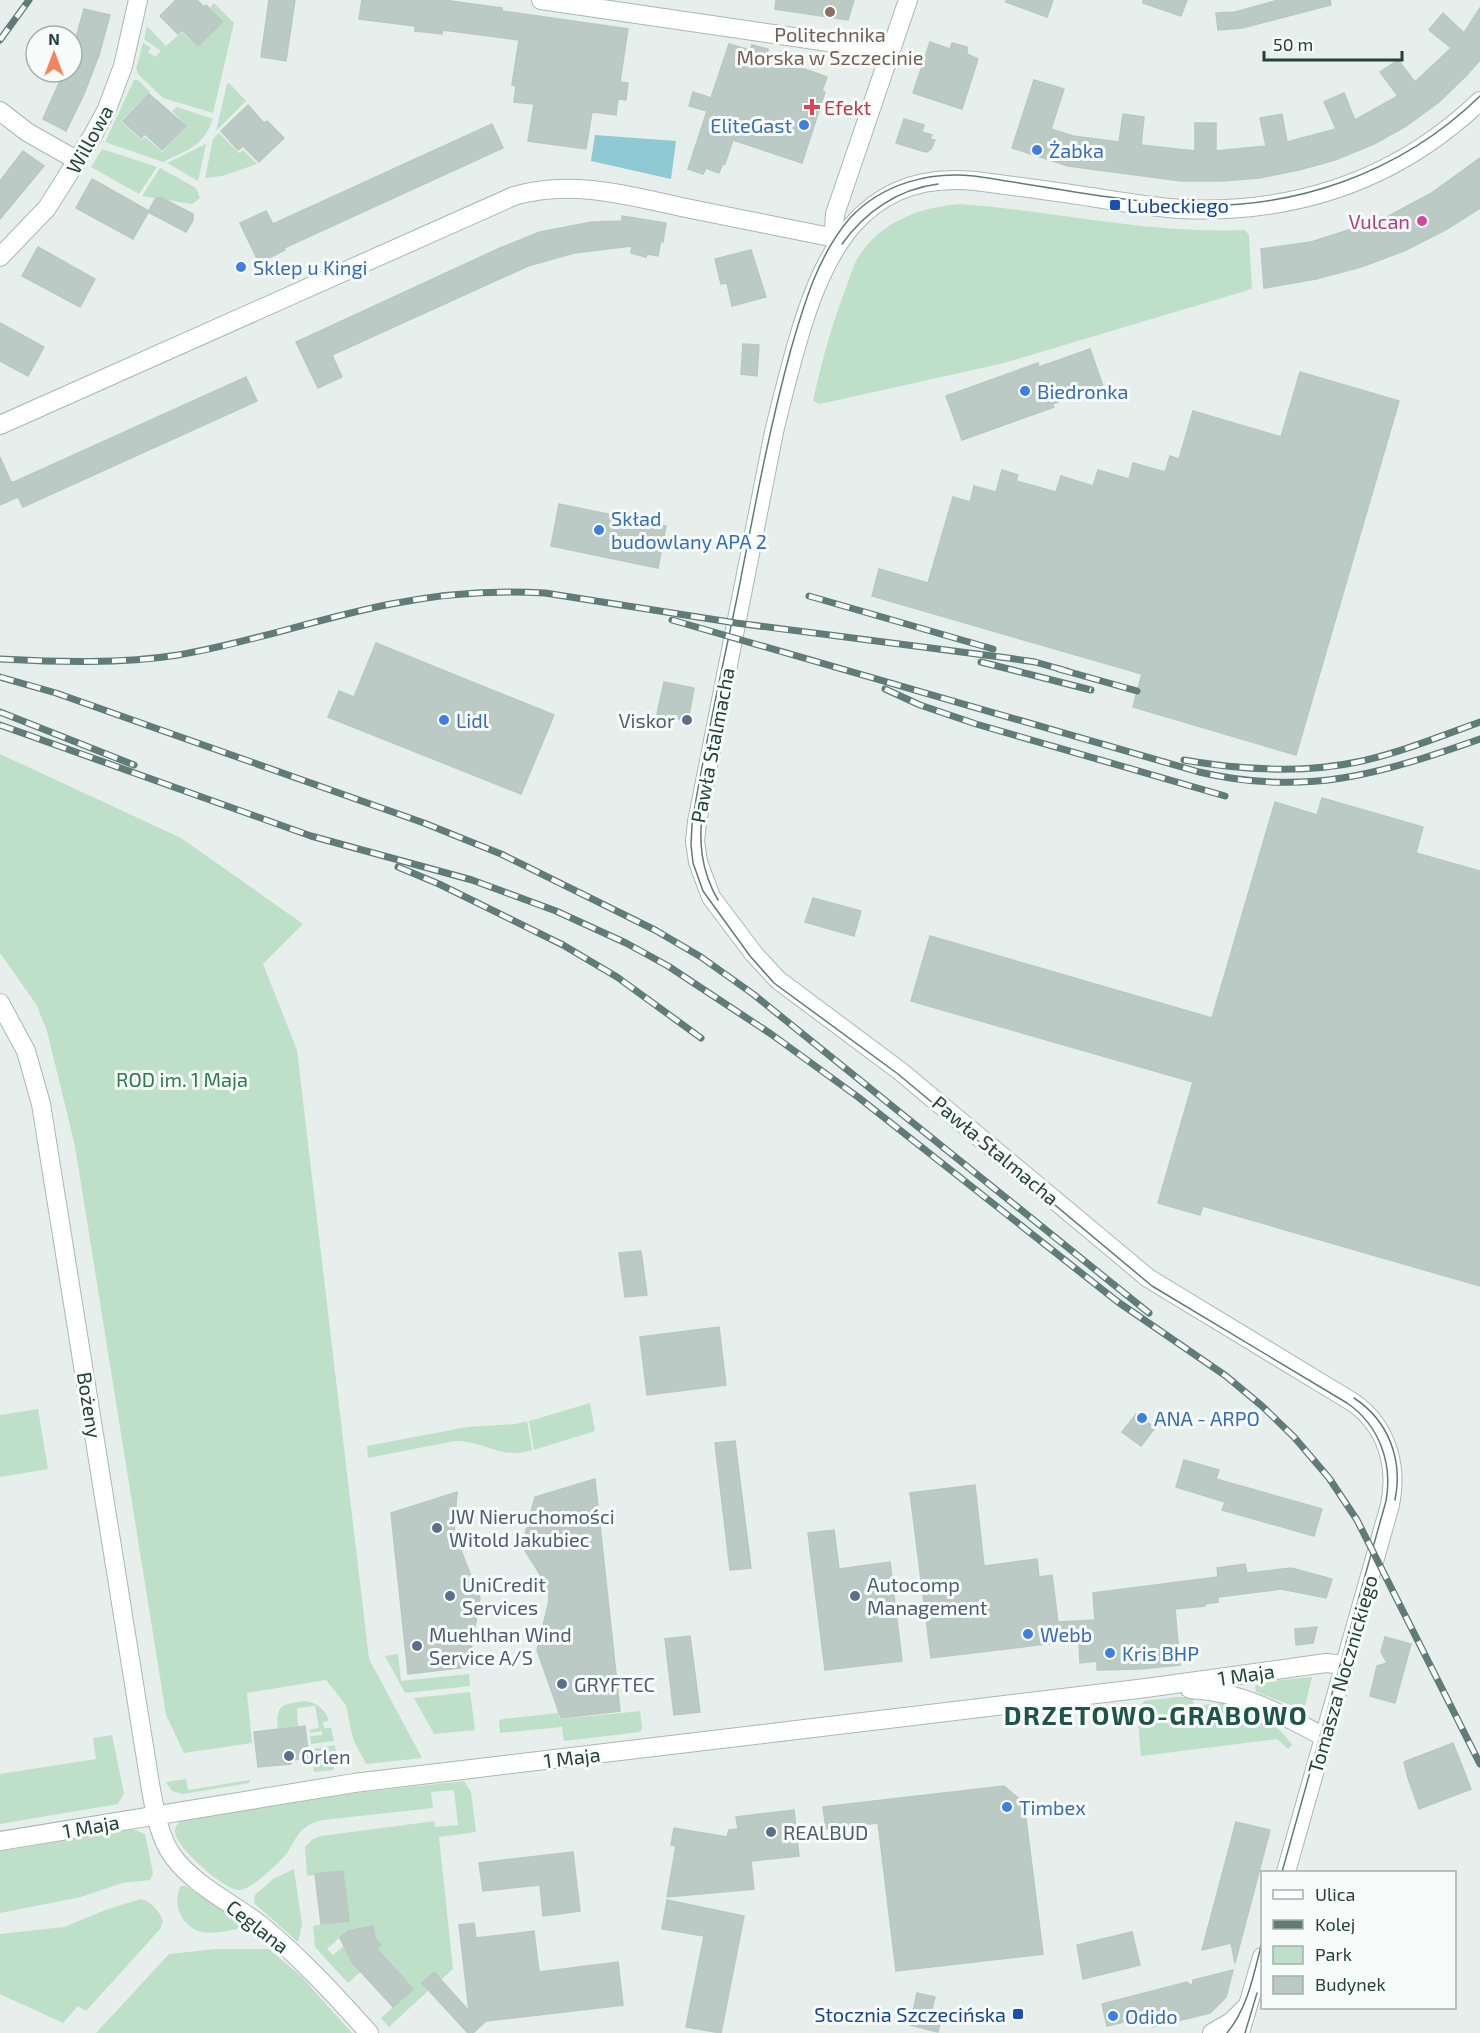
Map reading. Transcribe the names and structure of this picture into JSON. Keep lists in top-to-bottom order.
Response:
{
  "streets": {
    "street": [
      "Willowa",
      "Pawła Stalmacha",
      "Bożeny",
      "1 Maja",
      "Tomasza Nocznickiego",
      "Ceglana"
    ]
  },
  "crossings": [
    ["Pawła Stalmacha", "Tomasza Nocznickiego"],
    ["Bożeny", "1 Maja"],
    ["Bożeny", "Ceglana"],
    ["1 Maja", "Tomasza Nocznickiego"],
    ["1 Maja", "Ceglana"]
  ],
  "districts": ["DRZETOWO-GRABOWO"],
  "parks": ["ROD im. 1 Maja"],
  "places": {
    "other": [
      "Politechnika Morska w Szczecinie",
      "EliteGast",
      "Żabka",
      "Vulcan",
      "Sklep u Kingi",
      "Biedronka",
      "Skład budowlany APA 2",
      "Lidl",
      "Viskor",
      "ANA - ARPO",
      "JW Nieruchomości Witold Jakubiec",
      "UniCredit Services",
      "Autocomp Management",
      "Webb",
      "Muehlhan Wind Service A/S",
      "Kris BHP",
      "GRYFTEC",
      "Orlen",
      "Timbex",
      "REALBUD",
      "Odido"
    ],
    "health": ["Efekt"],
    "transit": ["Lubeckiego", "Stocznia Szczecińska"]
  },
  "legend": [
    "Ulica",
    "Kolej",
    "Park",
    "Budynek"
  ],
  "scale_bar": "50 m",
  "north": "top"
}
